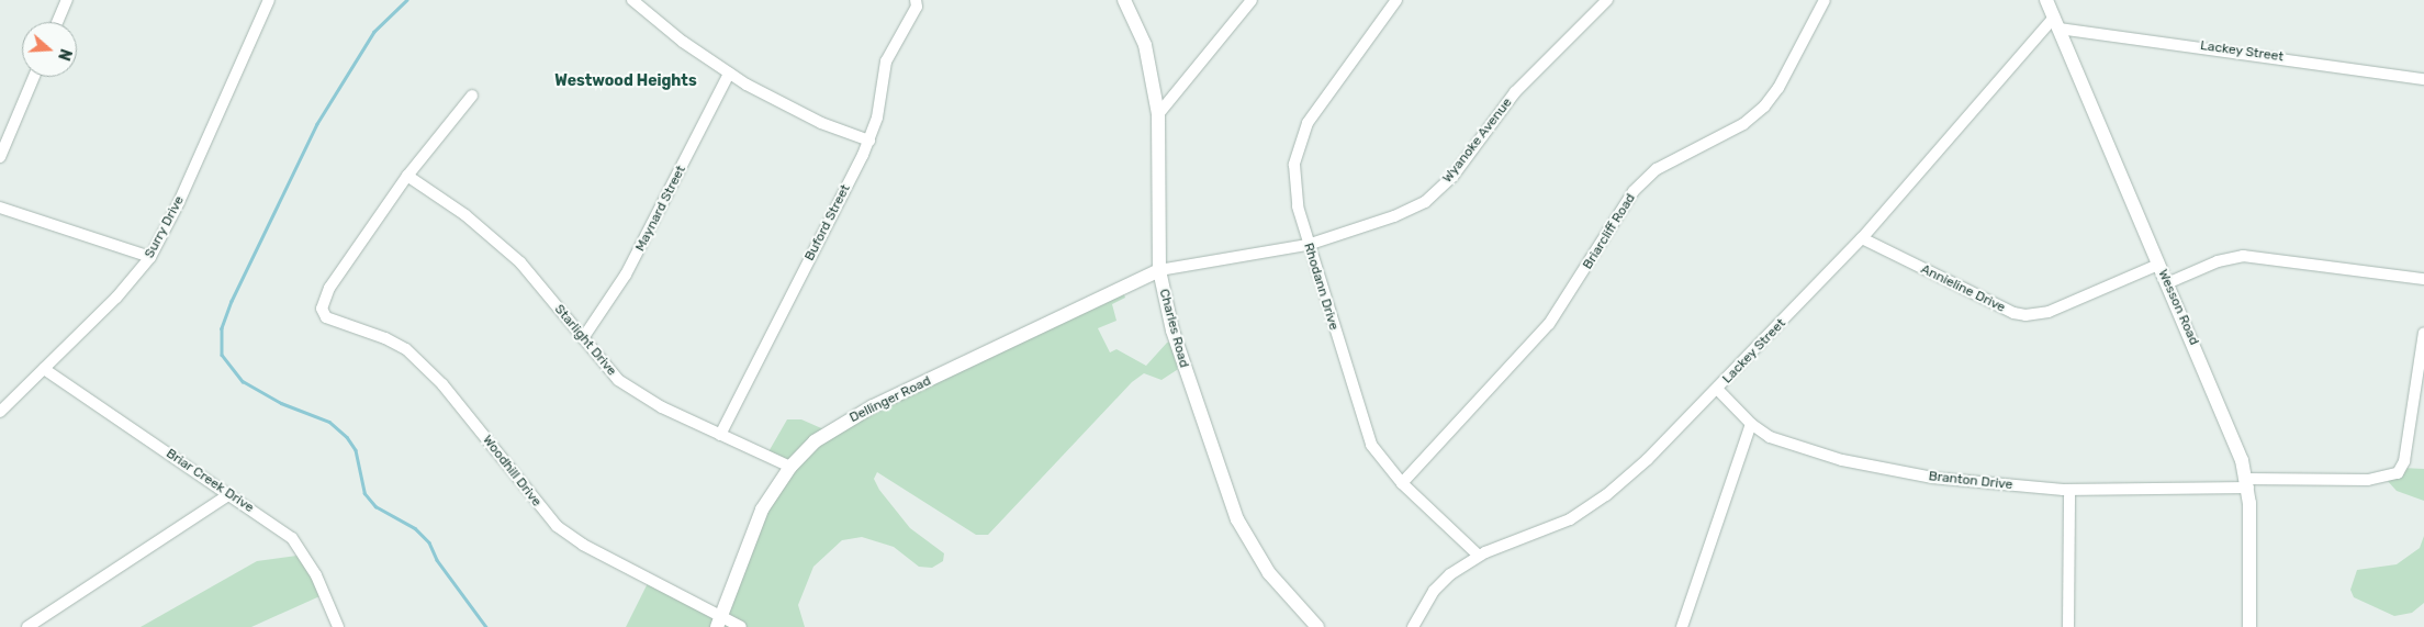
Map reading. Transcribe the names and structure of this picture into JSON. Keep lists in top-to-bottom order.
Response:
{
  "streets": {
    "street": [
      "Lackey Street",
      "Wyanoke Avenue",
      "Maynard Street",
      "Buford Street",
      "Surry Drive",
      "Briarcliff Road",
      "Rhodann Drive",
      "Annieline Drive",
      "Wesson Road",
      "Charles Road",
      "Starlight Drive",
      "Dellinger Road",
      "Woodhill Drive",
      "Briar Creek Drive",
      "Branton Drive"
    ]
  },
  "crossings": [
    ["Lackey Street", "Rhodann Drive"],
    ["Lackey Street", "Annieline Drive"],
    ["Lackey Street", "Wesson Road"],
    ["Lackey Street", "Branton Drive"],
    ["Wyanoke Avenue", "Rhodann Drive"],
    ["Wyanoke Avenue", "Charles Road"],
    ["Wyanoke Avenue", "Dellinger Road"],
    ["Maynard Street", "Starlight Drive"],
    ["Buford Street", "Starlight Drive"],
    ["Surry Drive", "Briar Creek Drive"],
    ["Briarcliff Road", "Rhodann Drive"],
    ["Annieline Drive", "Wesson Road"],
    ["Wesson Road", "Branton Drive"],
    ["Charles Road", "Dellinger Road"],
    ["Starlight Drive", "Dellinger Road"],
    ["Starlight Drive", "Woodhill Drive"],
    ["Dellinger Road", "Woodhill Drive"]
  ],
  "districts": ["Westwood Heights"],
  "north": "right"
}
